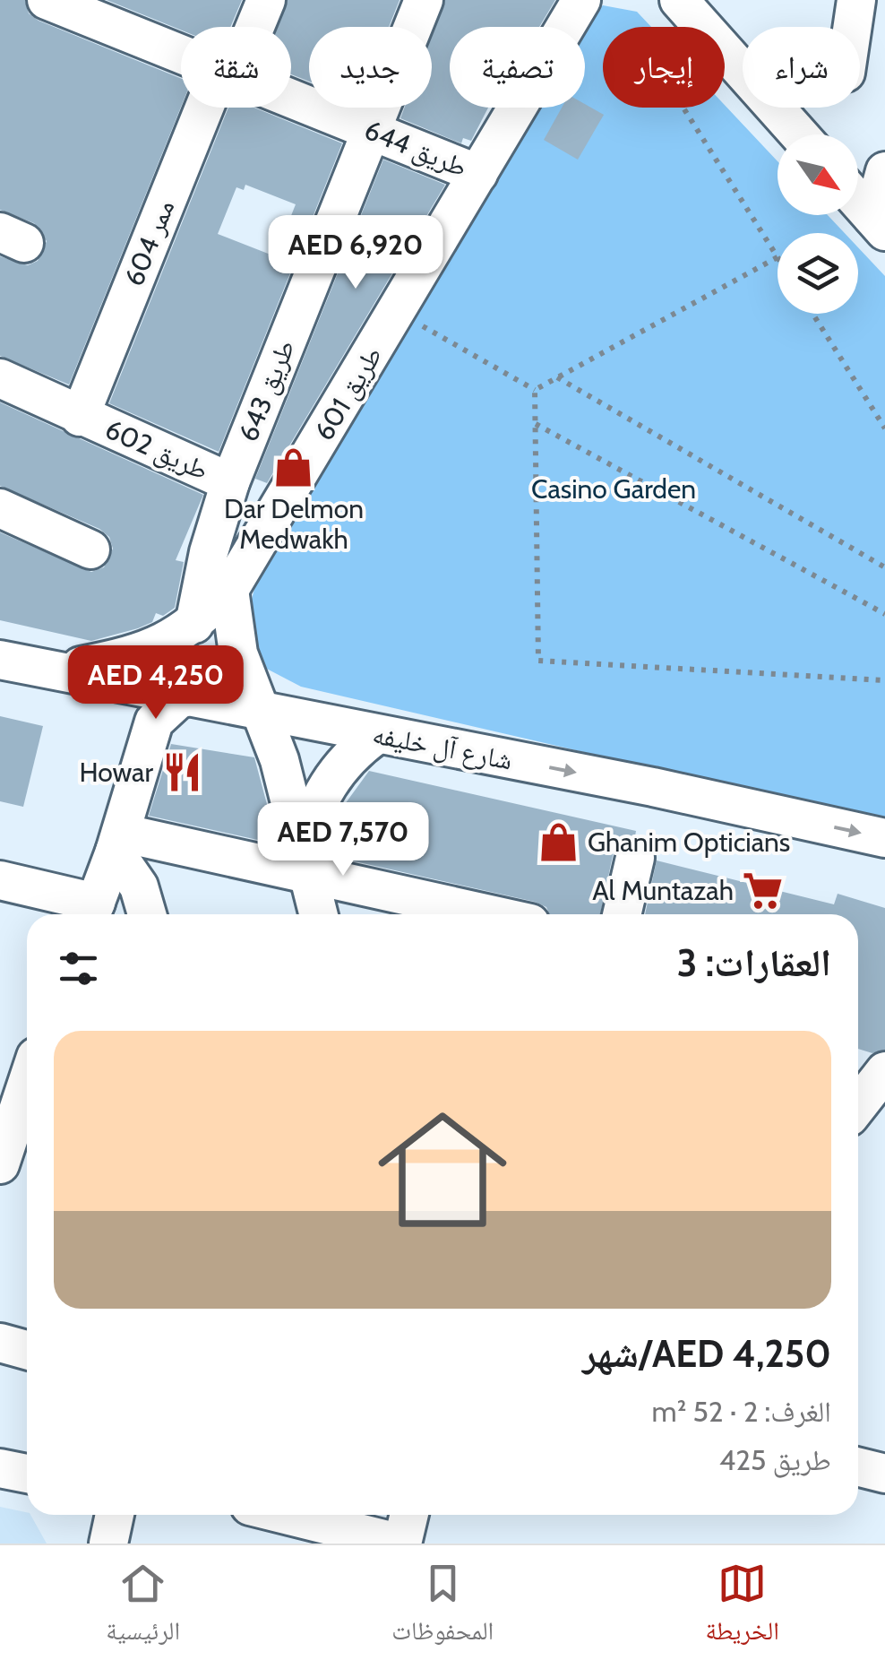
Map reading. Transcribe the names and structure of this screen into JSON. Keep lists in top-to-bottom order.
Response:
{
  "streets": {
    "street": [
      "طريق 644",
      "ممر 604",
      "طريق 643",
      "طريق 601",
      "طريق 602",
      "شارع آل خليفه"
    ]
  },
  "crossings": [
    ["طريق 644", "طريق 643"],
    ["طريق 644", "طريق 601"],
    ["ممر 604", "طريق 602"],
    ["طريق 643", "طريق 602"],
    ["طريق 601", "طريق 602"],
    ["طريق 601", "شارع آل خليفه"]
  ],
  "one_way": ["شارع آل خليفه"],
  "parks": ["Casino Garden"],
  "places": {
    "shop": ["Dar Delmon Medwakh", "Ghanim Opticians"],
    "restaurant": ["Howar"],
    "supermarket": ["Al Muntazah"]
  },
  "north": "bottom right",
  "page": {
    "chip": [
      "شراء",
      "إيجار",
      "تصفية",
      "جديد",
      "شقة"
    ],
    "price": ["AED 6,920", "AED 4,250", "AED 7,570"],
    "heading": "العقارات: 3",
    "list": [
      {
        "name": "AED 4,250/شهر",
        "note": "الغرف: 2 · 52 m² · طريق 425"
      }
    ],
    "tabs": ["الخريطة", "المحفوظات", "الرئيسية"]
  }
}
